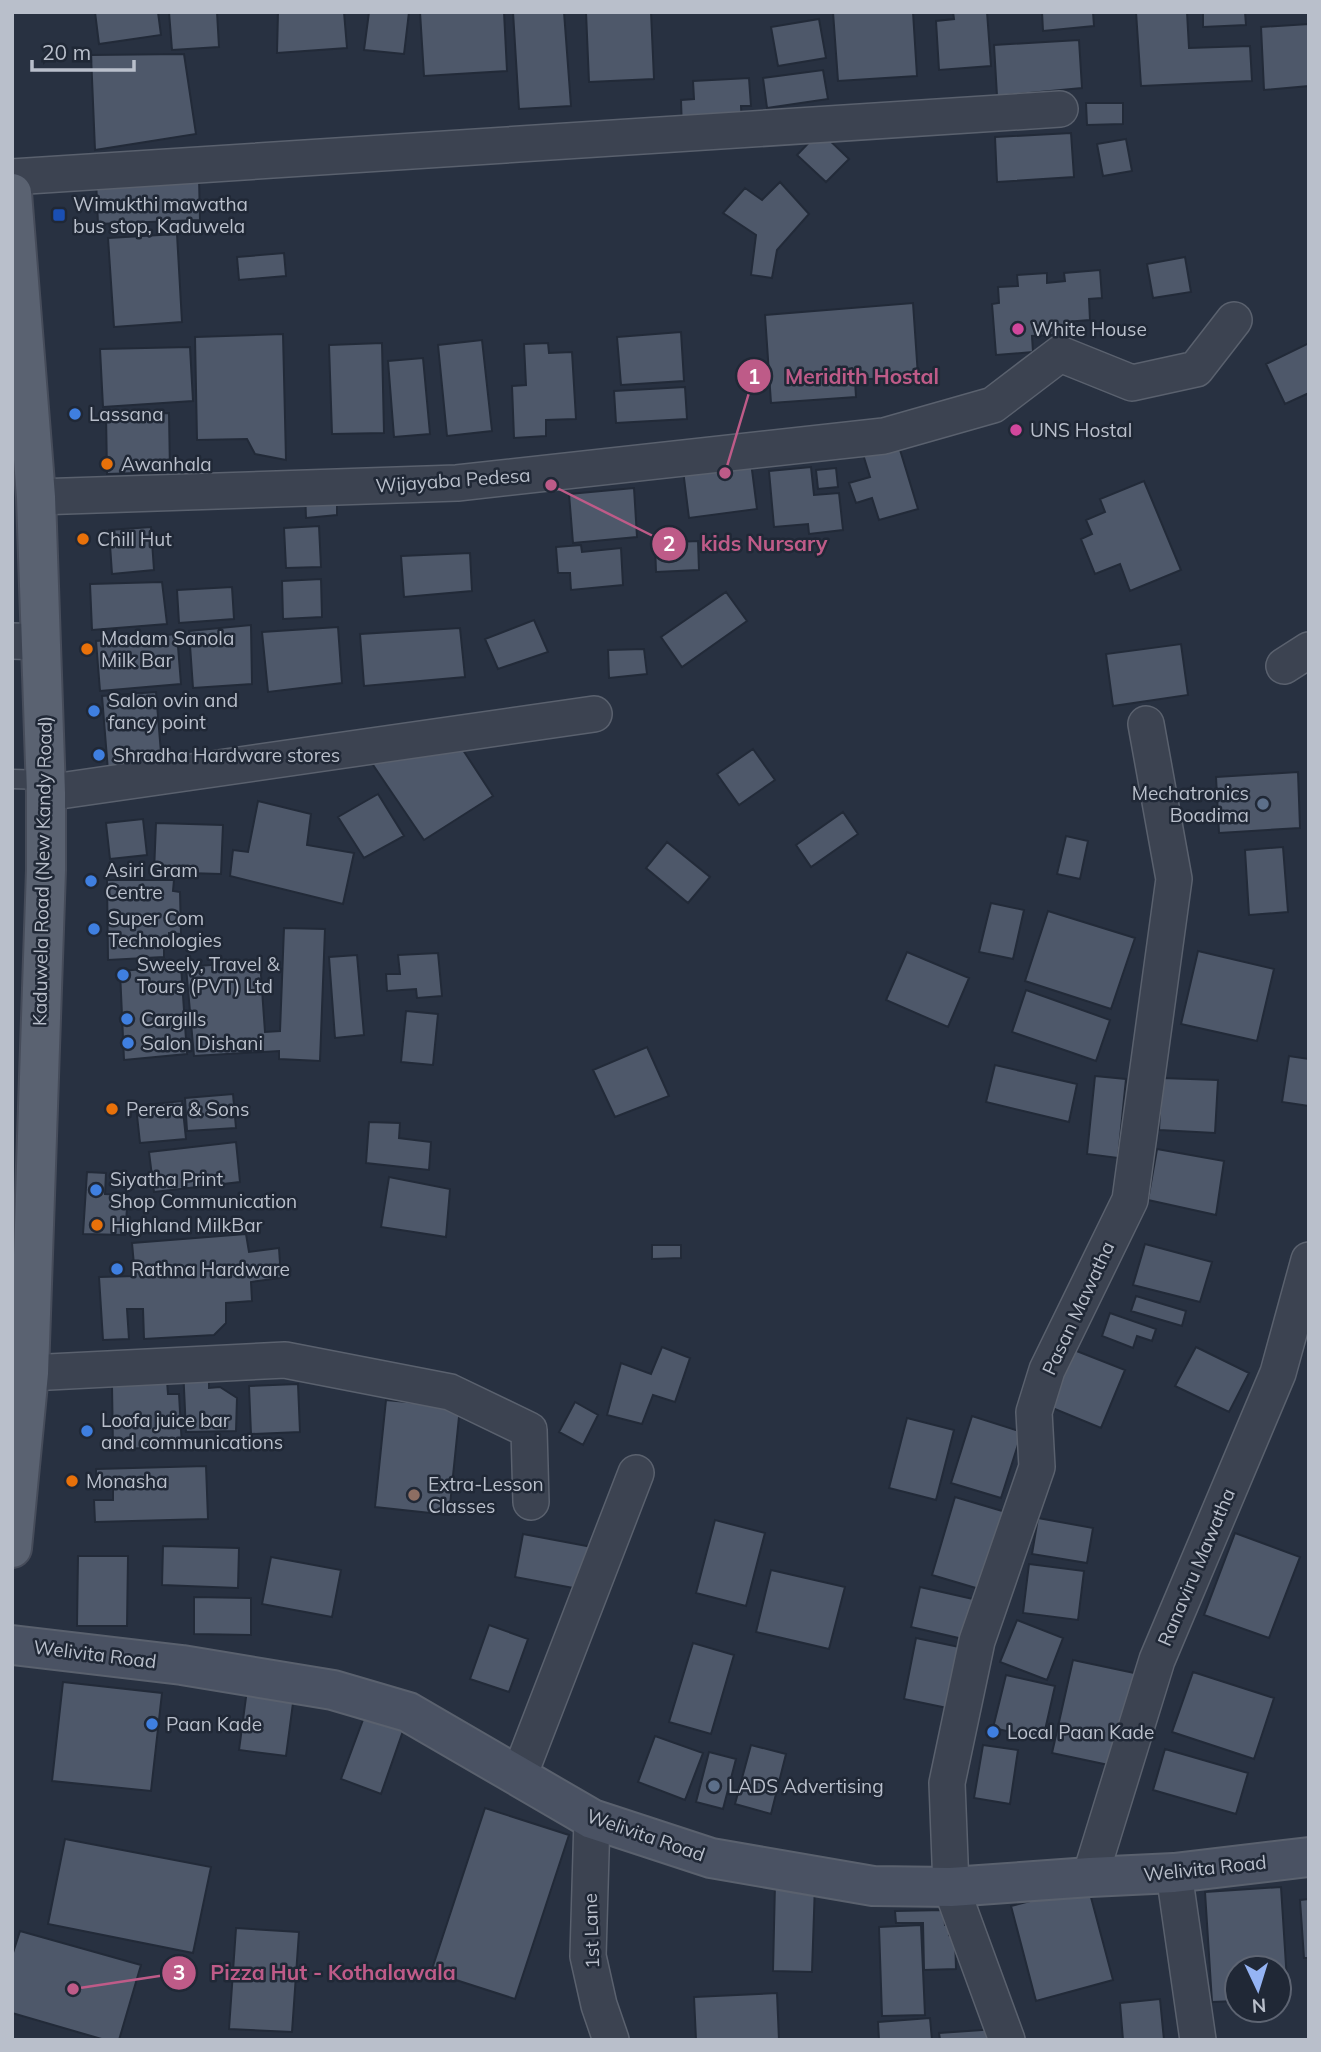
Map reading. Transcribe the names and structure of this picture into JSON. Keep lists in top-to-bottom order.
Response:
{
  "streets": {
    "main road": ["Kaduwela Road (New Kandy Road)"],
    "street": [
      "Wijayaba Pedesa",
      "Pasan Mawatha",
      "Ranaviru Mawatha",
      "Welivita Road",
      "1st Lane"
    ]
  },
  "crossings": [
    ["Wijayaba Pedesa", "Kaduwela Road (New Kandy Road)"],
    ["Pasan Mawatha", "Welivita Road"],
    ["Ranaviru Mawatha", "Welivita Road"],
    ["Welivita Road", "1st Lane"]
  ],
  "places": {
    "transit": ["Wimukthi mawatha bus stop, Kaduwela"],
    "other": [
      "White House",
      "Lassana",
      "UNS Hostal",
      "Awanhala",
      "Meridith Hostal",
      "kids Nursary",
      "Chill Hut",
      "Madam Sanola Milk Bar",
      "Salon ovin and fancy point",
      "Shradha Hardware stores",
      "Mechatronics Boadima",
      "Asiri Gram Centre",
      "Super Com Technologies",
      "Sweely, Travel & Tours (PVT) Ltd",
      "Cargills",
      "Salon Dishani",
      "Perera & Sons",
      "Siyatha Print Shop Communication",
      "Highland MilkBar",
      "Rathna Hardware",
      "Loofa juice bar and communications",
      "Monasha",
      "Extra-Lesson Classes",
      "Paan Kade",
      "Local Paan Kade",
      "LADS Advertising",
      "Pizza Hut - Kothalawala"
    ]
  },
  "scale_bar": "20 m",
  "north": "bottom"
}
